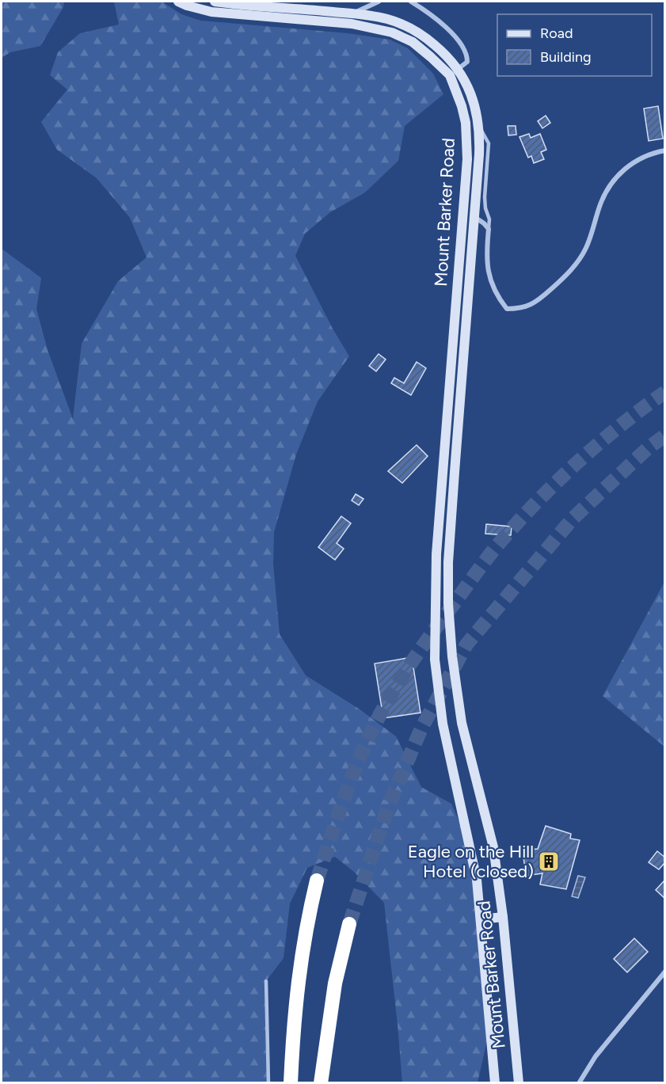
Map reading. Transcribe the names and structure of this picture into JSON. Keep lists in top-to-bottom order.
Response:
{
  "streets": {
    "main road": ["Mount Barker Road"]
  },
  "places": {
    "building": ["Eagle on the Hill Hotel (closed)"]
  },
  "legend": ["Road", "Building"]
}
